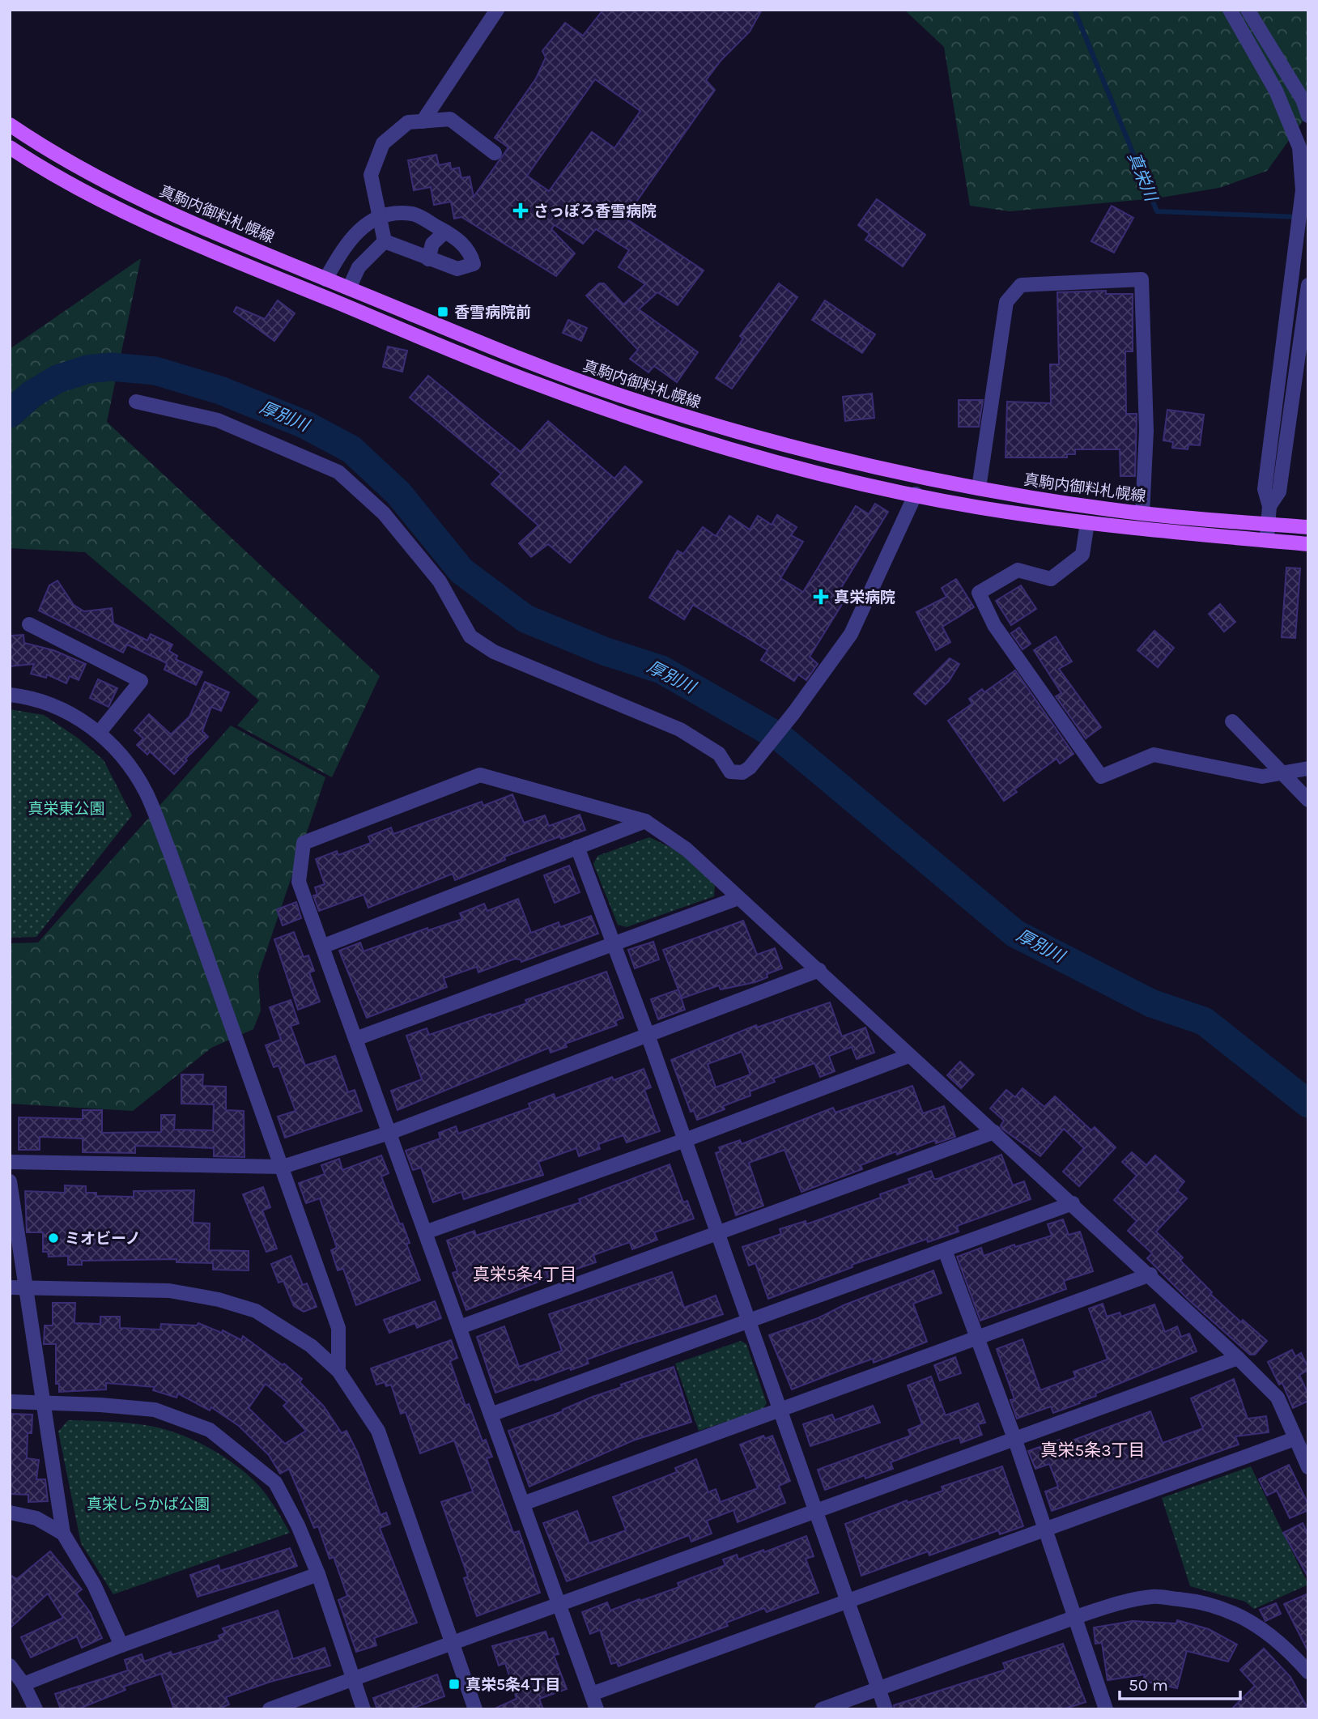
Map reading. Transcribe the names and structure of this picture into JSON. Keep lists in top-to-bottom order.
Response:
{
  "streets": {
    "main road": ["真駒内御料札幌線"]
  },
  "districts": ["真栄5条4丁目", "真栄5条3丁目"],
  "water": ["真栄川", "厚別川"],
  "parks": ["真栄東公園", "真栄しらかば公園"],
  "places": {
    "health": ["さっぽろ香雪病院", "真栄病院"],
    "transit": ["香雪病院前", "真栄5条4丁目"],
    "other": ["ミオビーノ"]
  },
  "scale_bar": "50 m"
}
